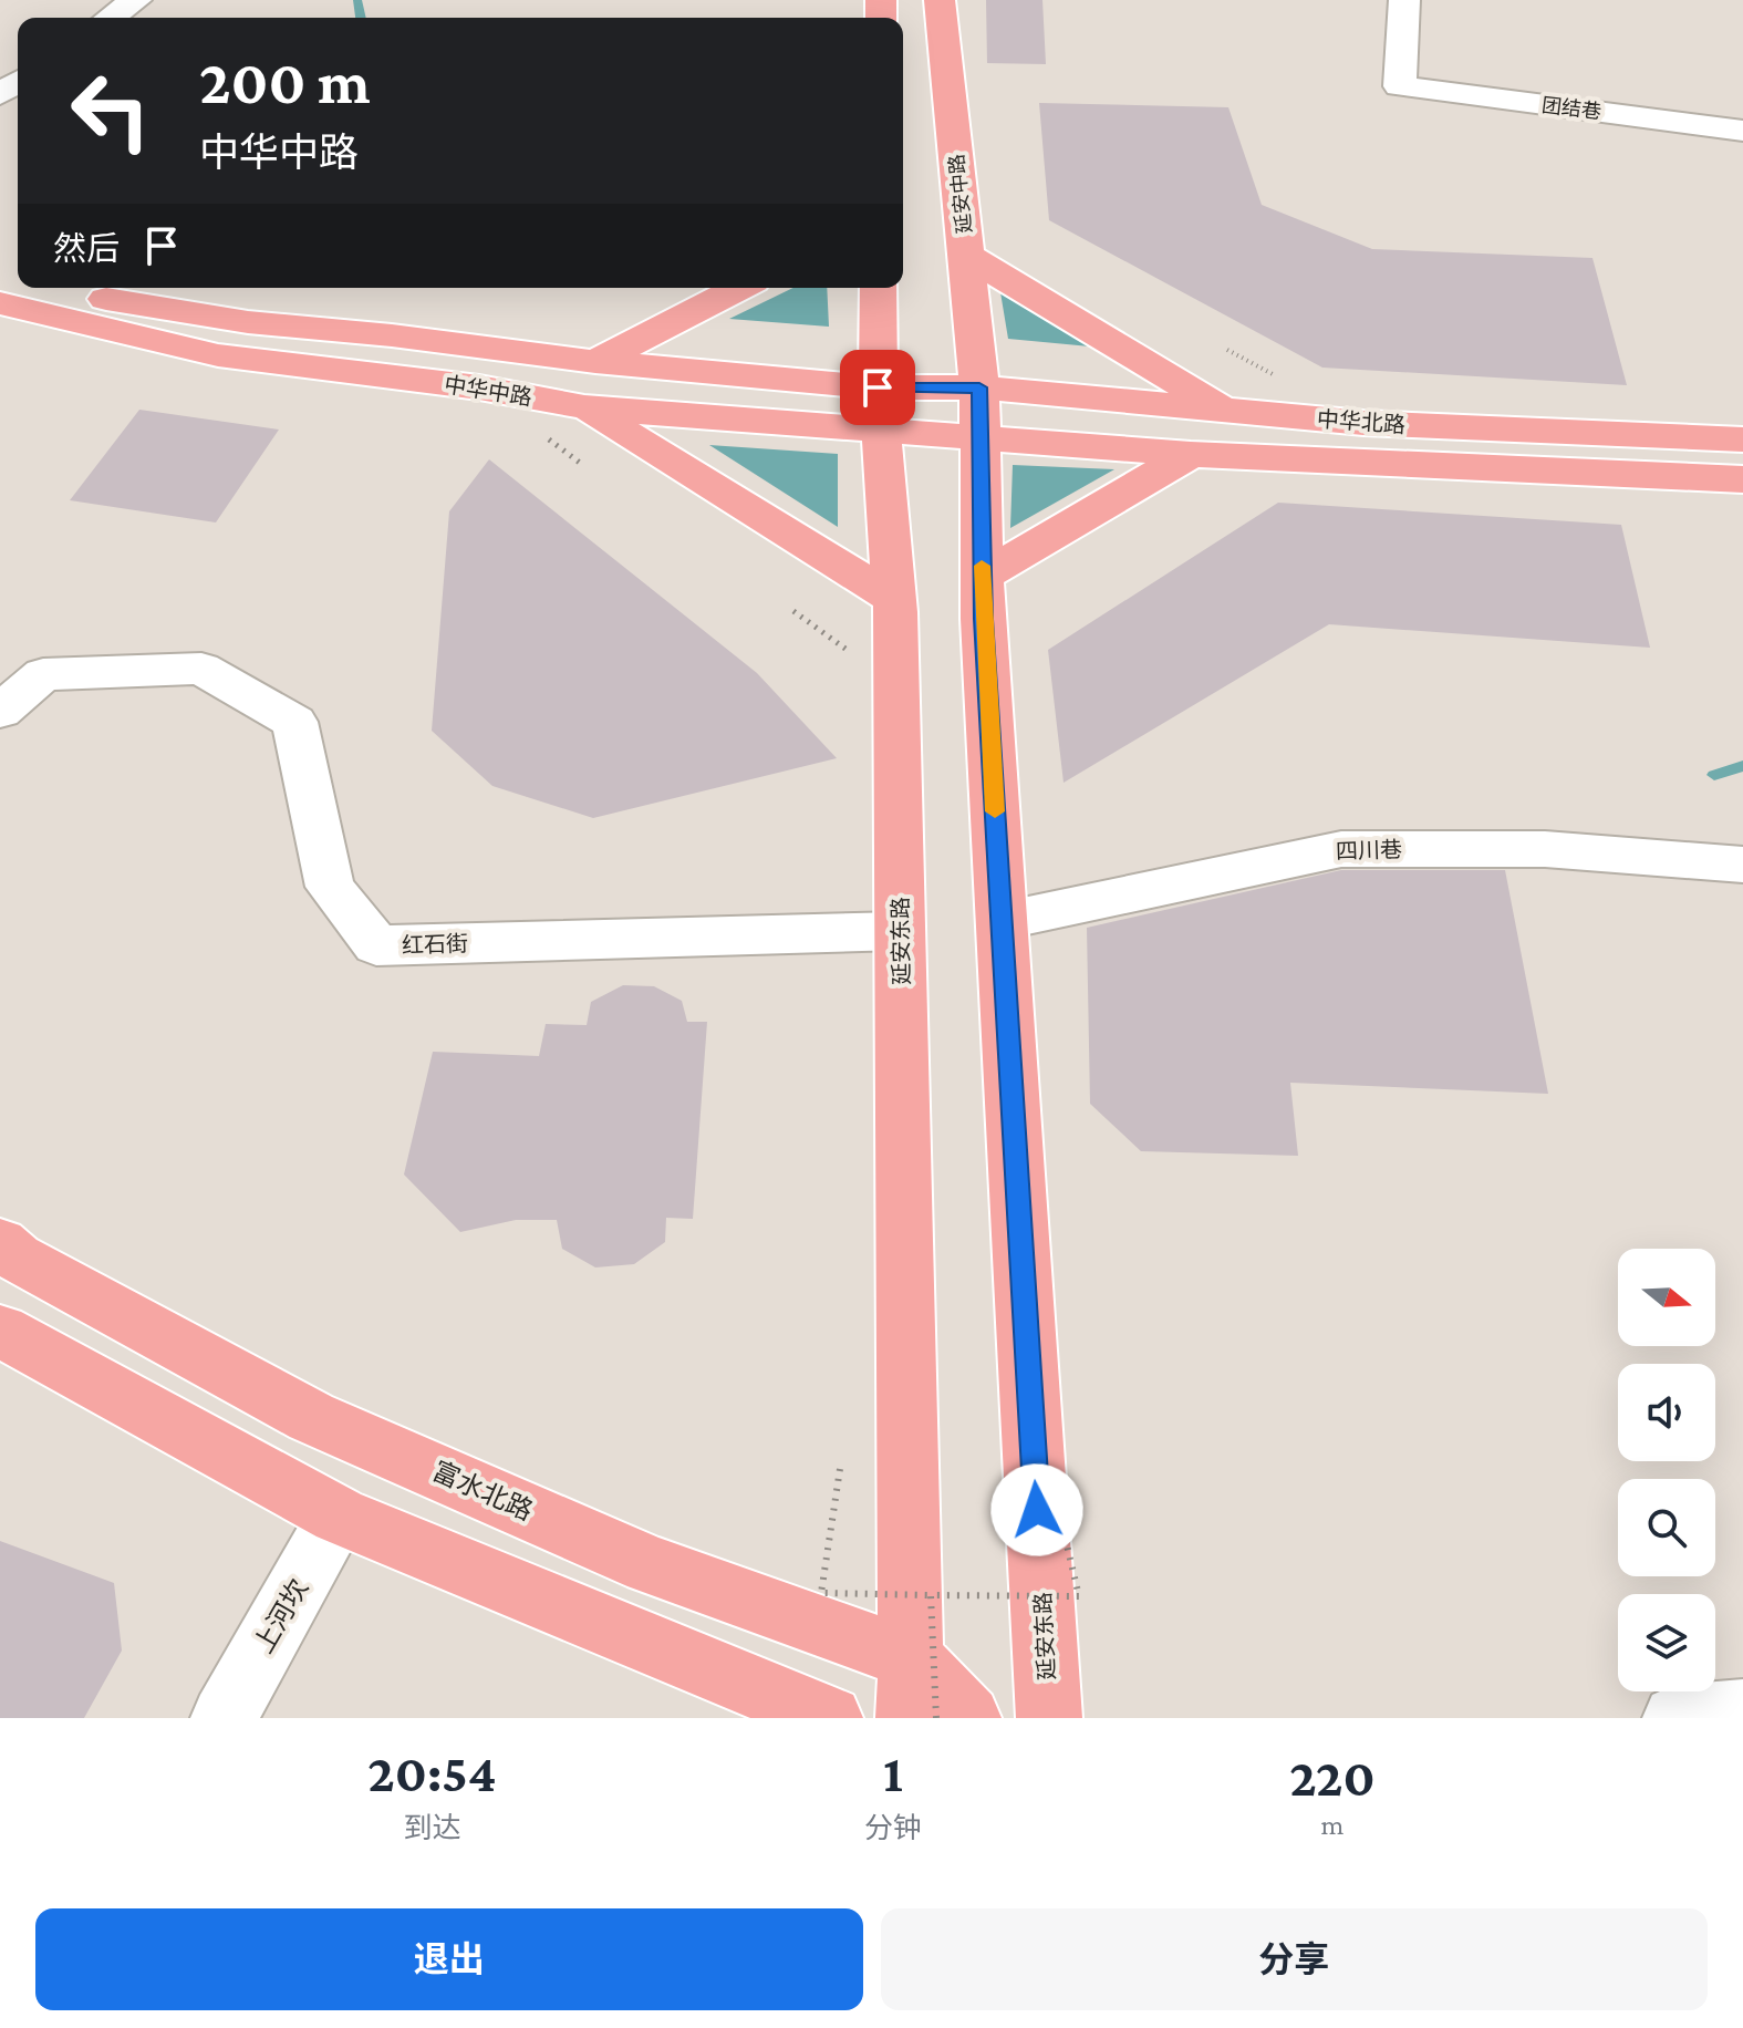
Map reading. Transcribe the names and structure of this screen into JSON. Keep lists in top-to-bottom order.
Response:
{
  "streets": {
    "main road": [
      "延安中路",
      "中华中路",
      "中华北路",
      "延安东路",
      "富水北路"
    ],
    "street": [
      "团结巷",
      "四川巷",
      "红石街",
      "上河坎"
    ]
  },
  "crossings": [
    ["延安中路", "中华中路"],
    ["延安中路", "中华北路"],
    ["延安中路", "延安东路"],
    ["中华中路", "中华北路"],
    ["中华中路", "延安东路"],
    ["中华北路", "延安东路"],
    ["四川巷", "延安东路"],
    ["延安东路", "红石街"],
    ["延安东路", "富水北路"]
  ],
  "north": "right",
  "page": {
    "turn": ["200 m", "中华中路"],
    "then": "然后",
    "eta": [
      "20:54",
      "到达",
      "1",
      "分钟",
      "220",
      "m"
    ],
    "buttons": ["退出", "分享"]
  }
}
